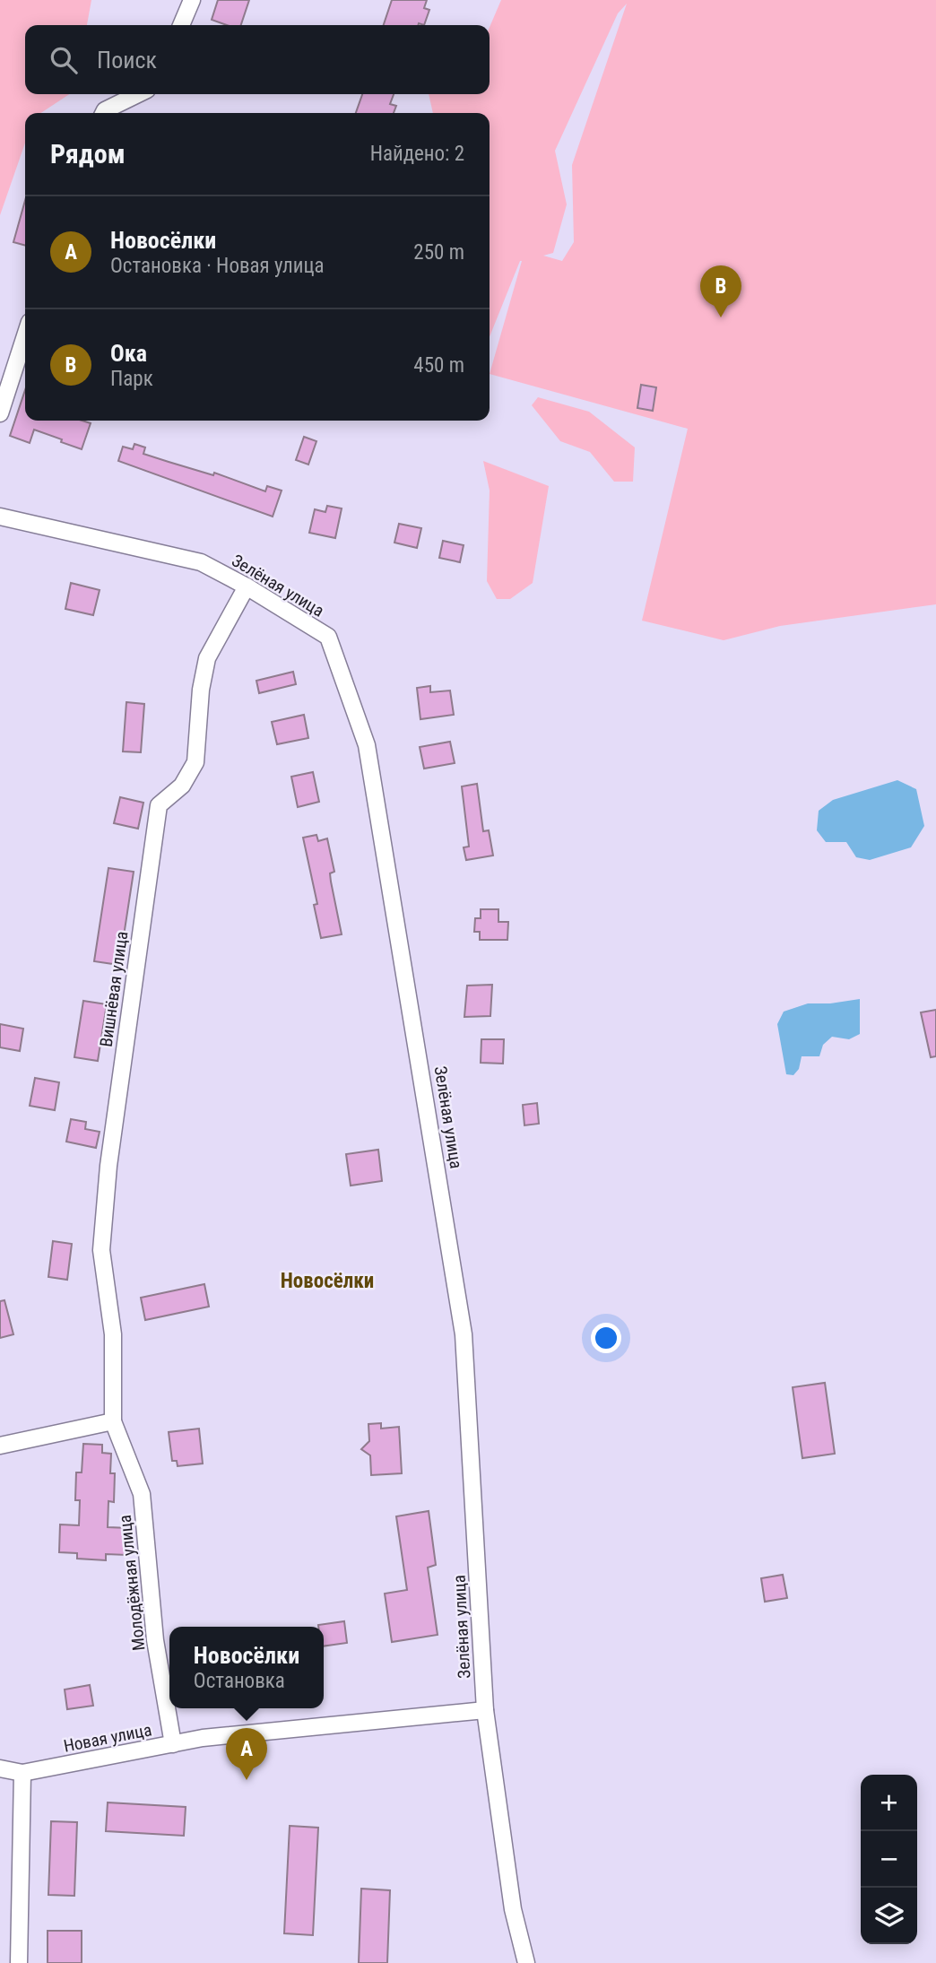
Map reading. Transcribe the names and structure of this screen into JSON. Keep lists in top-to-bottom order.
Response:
{
  "streets": {
    "street": [
      "Зелёная улица",
      "Вишнёвая улица",
      "Молодёжная улица",
      "Новая улица"
    ]
  },
  "crossings": [
    ["Зелёная улица", "Вишнёвая улица"],
    ["Зелёная улица", "Новая улица"],
    ["Вишнёвая улица", "Молодёжная улица"],
    ["Молодёжная улица", "Новая улица"]
  ],
  "districts": ["Новосёлки"],
  "page": {
    "search": "Поиск",
    "heading": ["Рядом", "Найдено: 2"],
    "list": [
      {
        "mark": "A",
        "name": "Новосёлки",
        "note": "Остановка · Новая улица",
        "value": "250 m"
      },
      {
        "mark": "B",
        "name": "Ока",
        "note": "Парк",
        "value": "450 m"
      }
    ],
    "pins": ["B", "A"],
    "popup": ["Новосёлки", "Остановка"],
    "map_buttons": ["+", "−"]
  }
}
